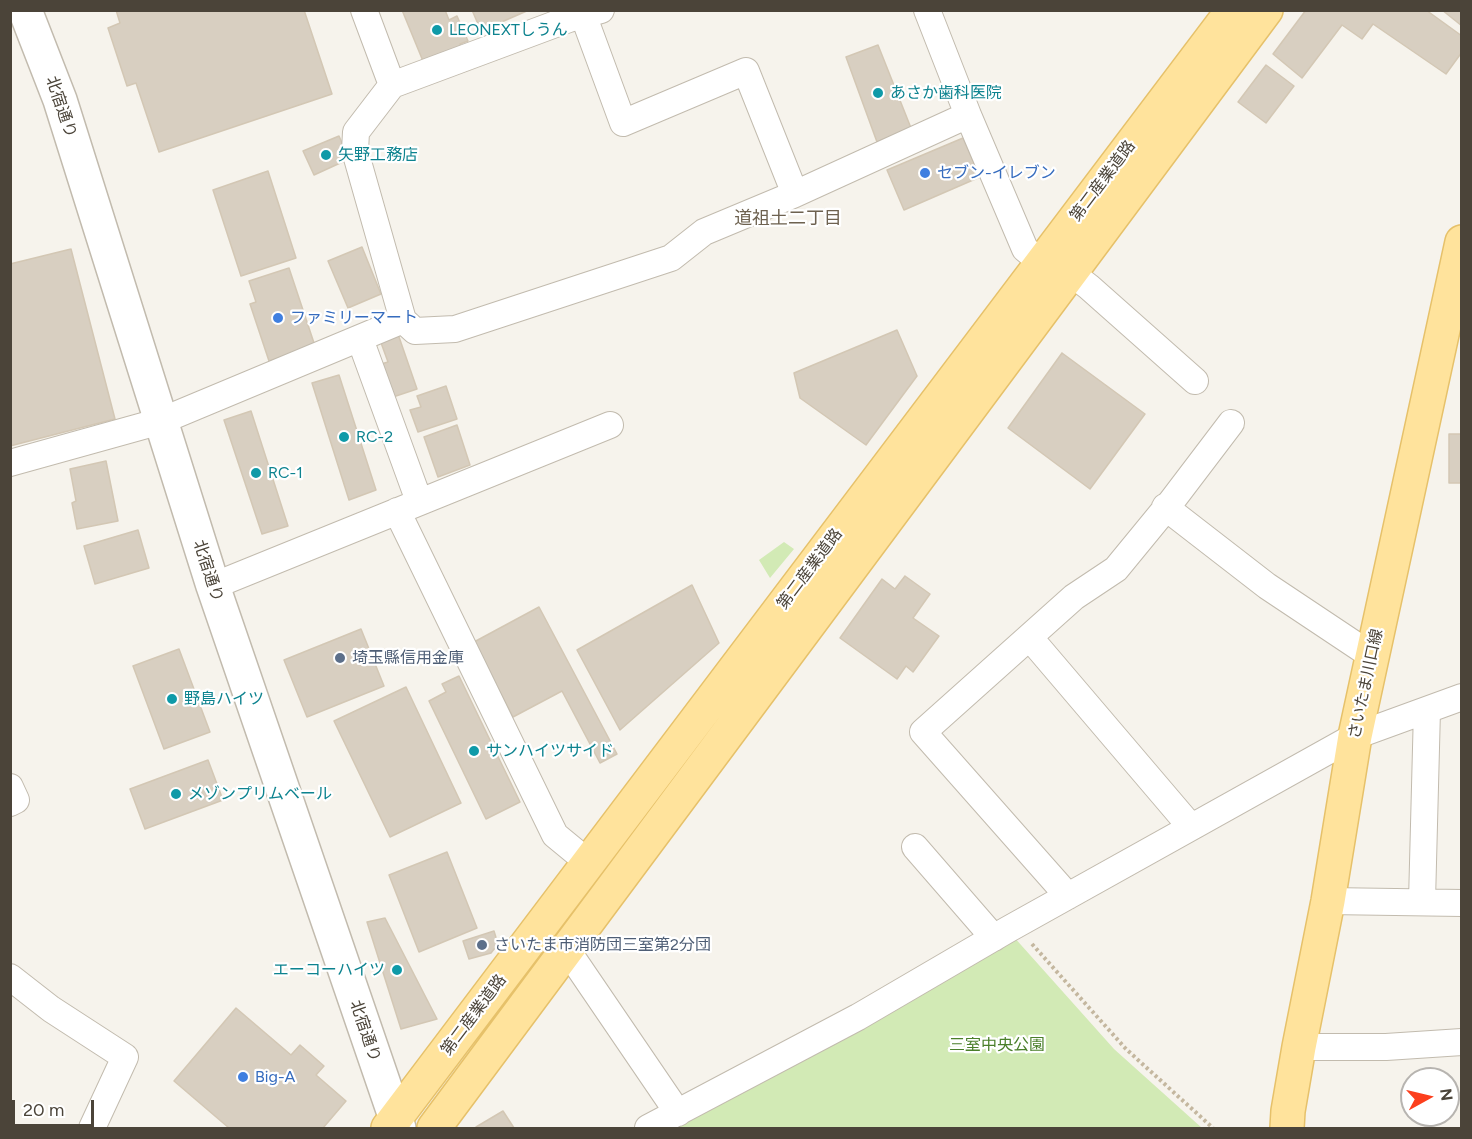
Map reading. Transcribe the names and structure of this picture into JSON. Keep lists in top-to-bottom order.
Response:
{
  "streets": {
    "main road": ["第二産業道路", "さいたま川口線"],
    "street": ["北宿通り"]
  },
  "crossings": [
    ["北宿通り", "第二産業道路"]
  ],
  "districts": ["道祖土二丁目"],
  "parks": ["三室中央公園"],
  "places": [
    "LEONEXTしうん",
    "あさか歯科医院",
    "矢野工務店",
    "セブン-イレブン",
    "ファミリーマート",
    "RC-2",
    "RC-1",
    "埼玉縣信用金庫",
    "野島ハイツ",
    "サンハイツサイド",
    "メゾンプリムベール",
    "さいたま市消防団三室第2分団",
    "エーコーハイツ",
    "Big-A"
  ],
  "scale_bar": "20 m",
  "north": "right"
}
